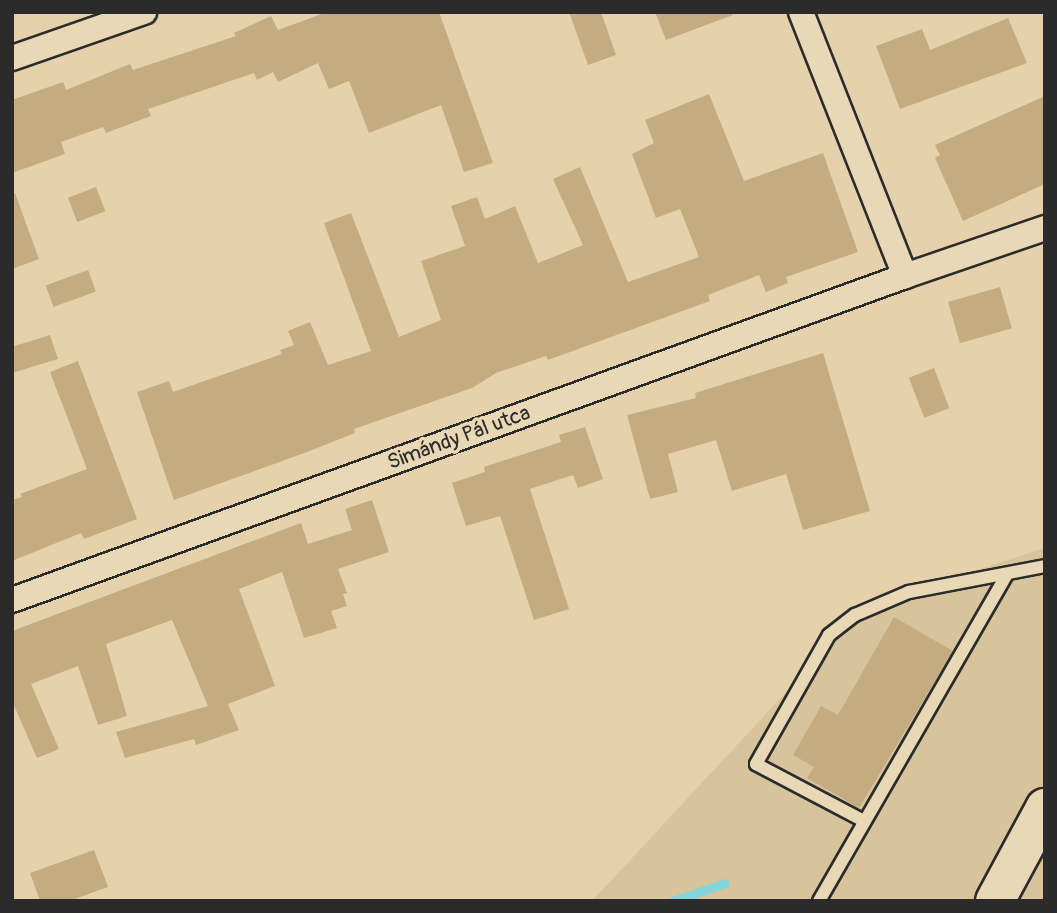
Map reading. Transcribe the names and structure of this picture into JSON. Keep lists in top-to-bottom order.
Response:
{
  "streets": {
    "street": ["Simándy Pál utca"]
  }
}
